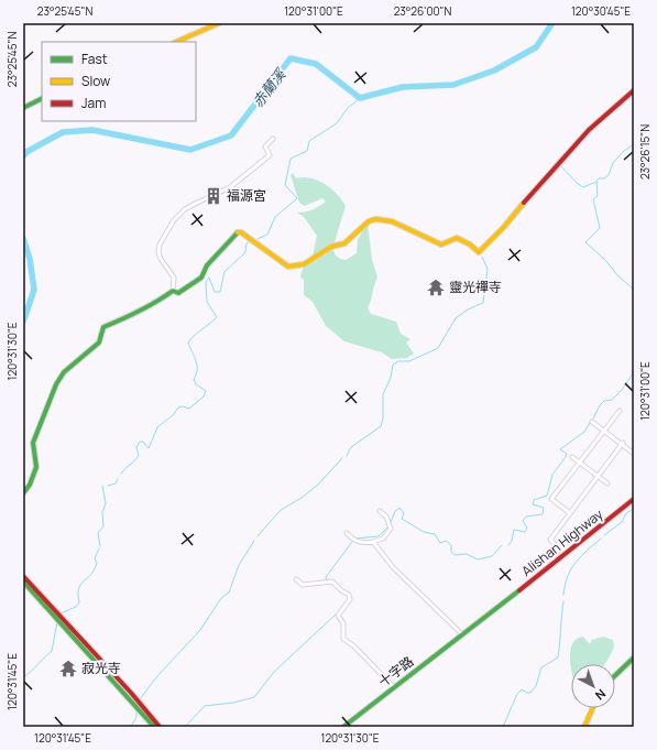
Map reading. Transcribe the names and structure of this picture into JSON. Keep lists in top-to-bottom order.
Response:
{
  "streets": {
    "street": ["Alishan Highway", "十字路"]
  },
  "crossings": [
    ["Alishan Highway", "十字路"]
  ],
  "water": ["赤蘭溪"],
  "places": {
    "building": ["福源宮"],
    "temple": ["靈光禪寺", "寂光寺"]
  },
  "legend": ["Fast", "Slow", "Jam"],
  "north": "bottom right",
  "coordinates": [
    "23°25'45\"N",
    "120°31'00\"E",
    "23°26'00\"N",
    "120°30'45\"E",
    "23°26'15\"N",
    "120°31'30\"E",
    "120°31'45\"E"
  ]
}
